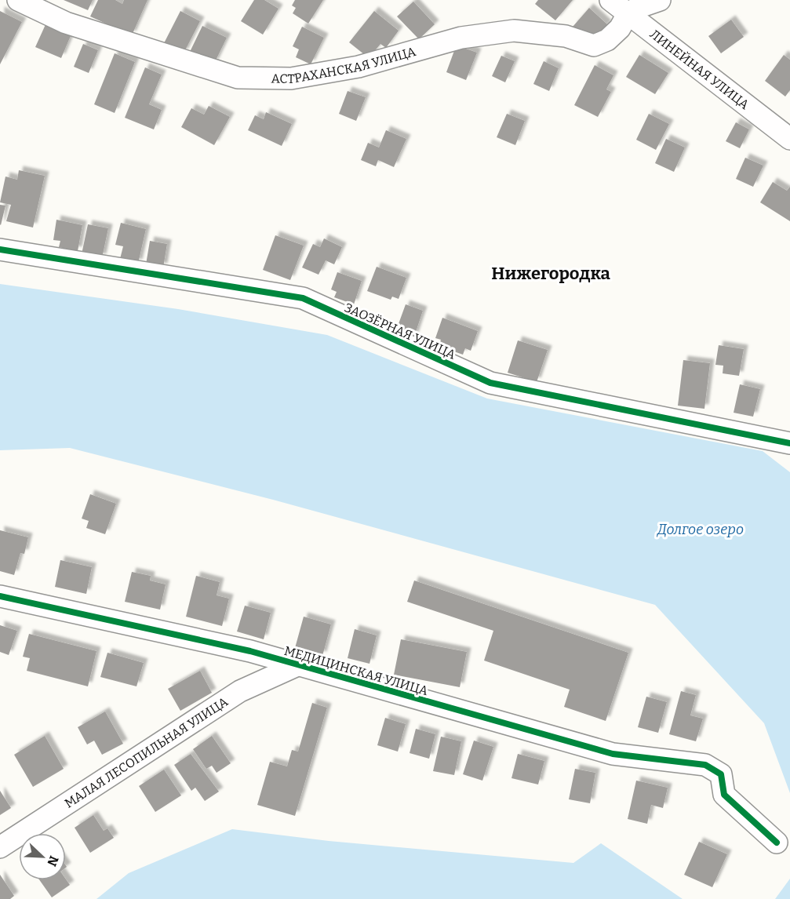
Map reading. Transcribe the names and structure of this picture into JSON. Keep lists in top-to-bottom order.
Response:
{
  "streets": {
    "street": [
      "АСТРАХАНСКАЯ УЛИЦА",
      "ЛИНЕЙНАЯ УЛИЦА",
      "ЗАОЗЁРНАЯ УЛИЦА",
      "МЕДИЦИНСКАЯ УЛИЦА",
      "МАЛАЯ ЛЕСОПИЛЬНАЯ УЛИЦА"
    ]
  },
  "crossings": [
    ["АСТРАХАНСКАЯ УЛИЦА", "ЛИНЕЙНАЯ УЛИЦА"],
    ["МЕДИЦИНСКАЯ УЛИЦА", "МАЛАЯ ЛЕСОПИЛЬНАЯ УЛИЦА"]
  ],
  "districts": ["Нижегородка"],
  "water": ["Долгое озеро"],
  "north": "bottom right"
}
